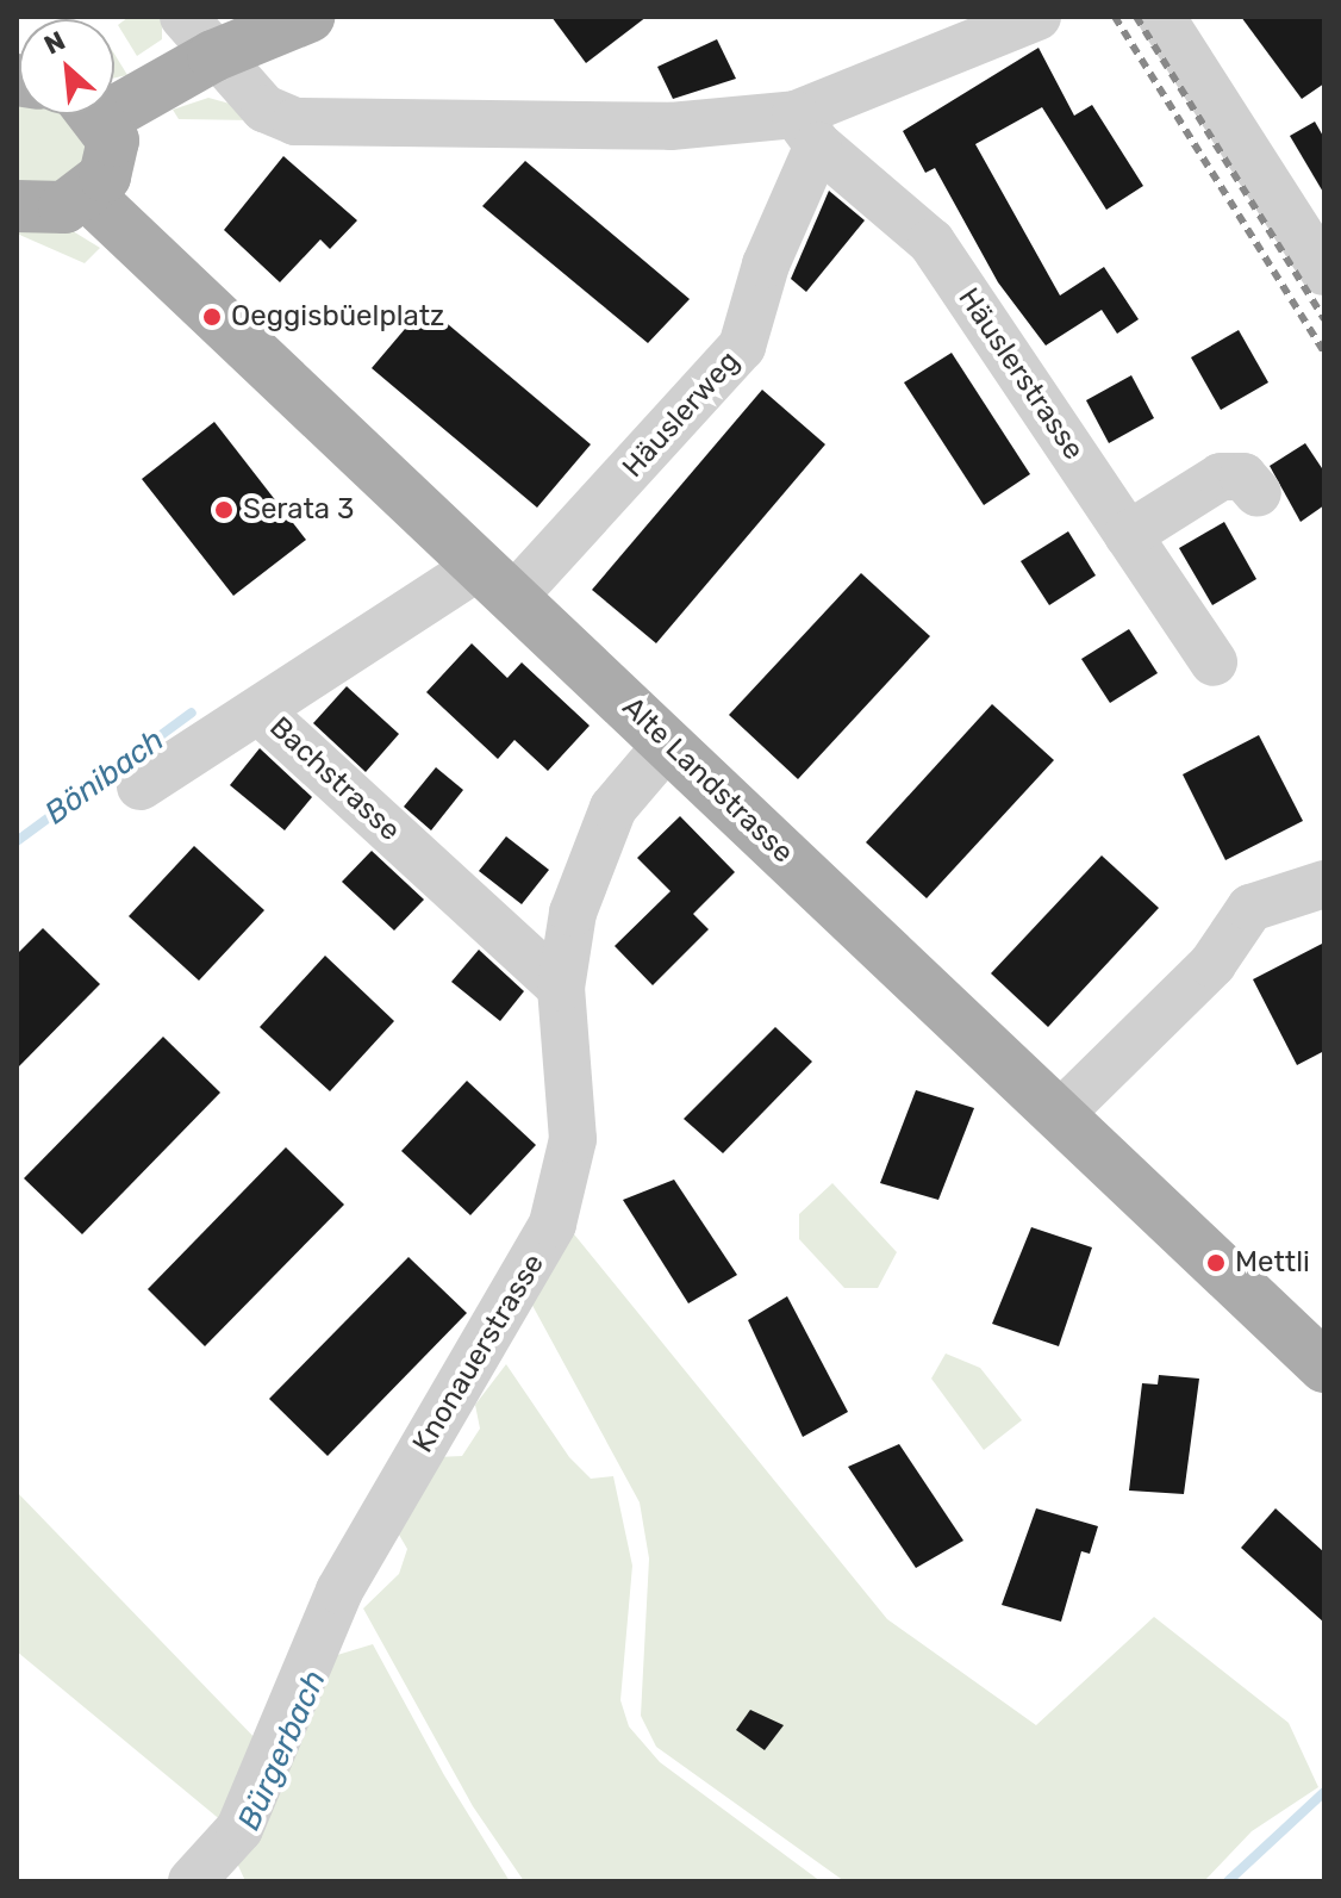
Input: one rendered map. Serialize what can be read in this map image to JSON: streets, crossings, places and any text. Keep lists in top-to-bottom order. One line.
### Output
{"streets":{"main road":["Alte Landstrasse"],"street":["Häuslerstrasse","Häuslerweg","Bachstrasse","Knonauerstrasse"]},"crossings":[["Häuslerstrasse","Häuslerweg"],["Häuslerweg","Bachstrasse"],["Häuslerweg","Alte Landstrasse"],["Bachstrasse","Alte Landstrasse"],["Bachstrasse","Knonauerstrasse"],["Alte Landstrasse","Knonauerstrasse"]],"water":["Bönibach","Bürgerbach"],"places":["Oeggisbüelplatz","Serata 3","Mettli"],"north":"top left"}
